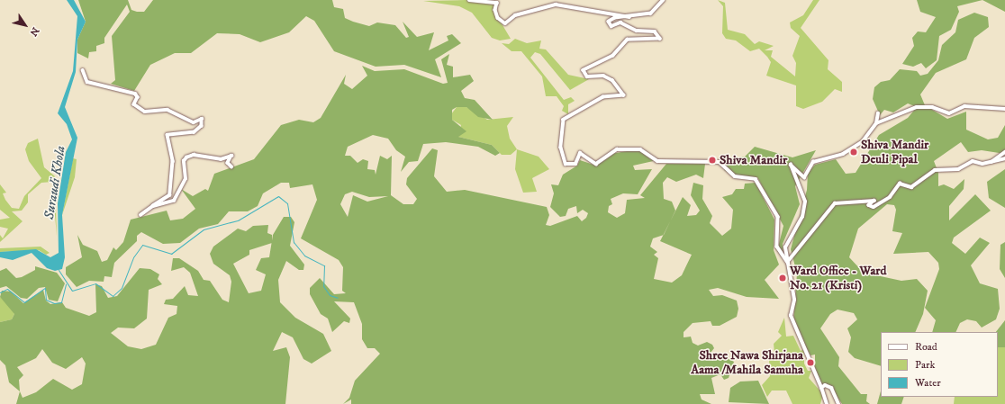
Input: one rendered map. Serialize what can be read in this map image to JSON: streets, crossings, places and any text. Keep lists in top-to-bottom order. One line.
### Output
{"water":["Suraudi Khola"],"places":["Shiva Mandir Deuli Pipal","Shiva Mandir","Ward Office - Ward No. 21 (Kristi)","Shree Nawa Shirjana Aama /Mahila Samuha"],"legend":["Road","Park","Water"],"north":"bottom right"}
